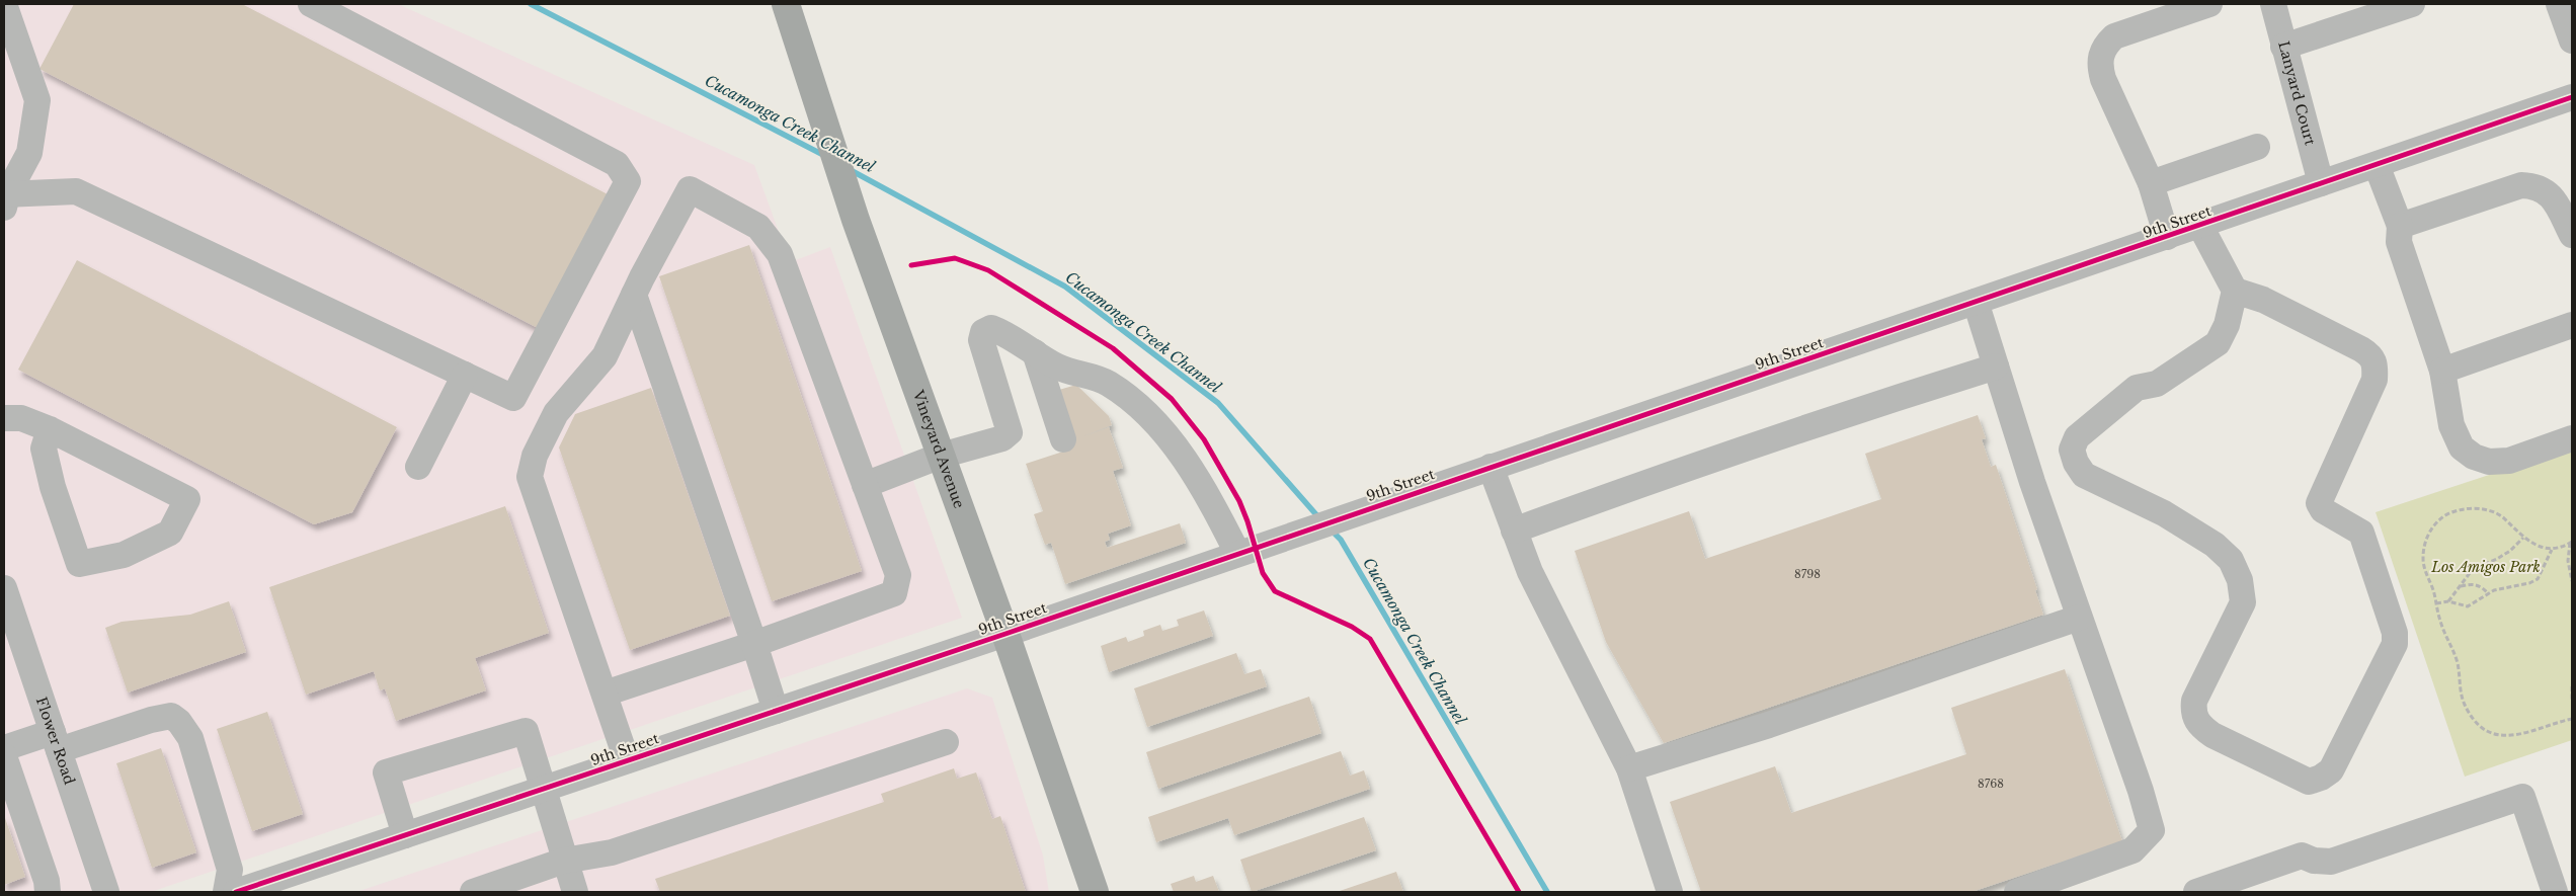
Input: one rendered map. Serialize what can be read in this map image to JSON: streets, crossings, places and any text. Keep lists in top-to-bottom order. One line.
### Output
{"streets":{"main road":["Vineyard Avenue"],"street":["Lanyard Court","9th Street","Flower Road"]},"crossings":[["Lanyard Court","9th Street"],["9th Street","Vineyard Avenue"]],"water":["Cucamonga Creek Channel"],"parks":["Los Amigos Park"],"house_numbers":["8798","8768"]}
